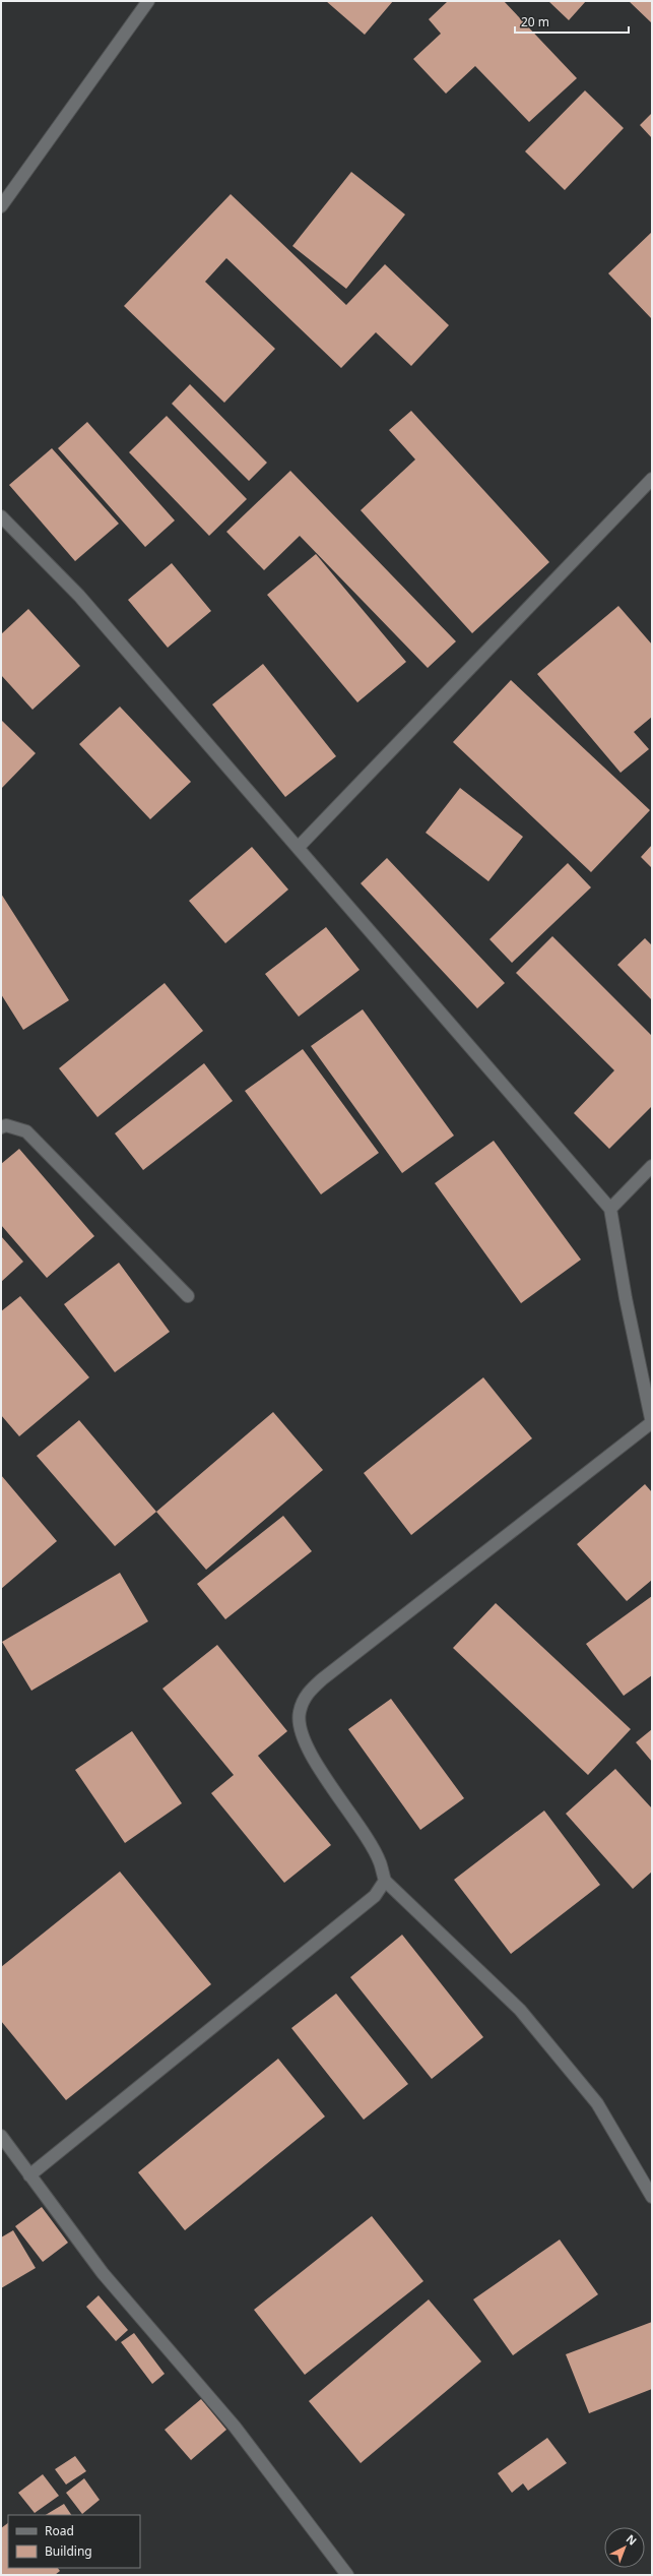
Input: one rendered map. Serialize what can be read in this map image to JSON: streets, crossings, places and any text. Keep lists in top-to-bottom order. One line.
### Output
{"legend":["Road","Building"],"scale_bar":"20 m","north":"top right"}
